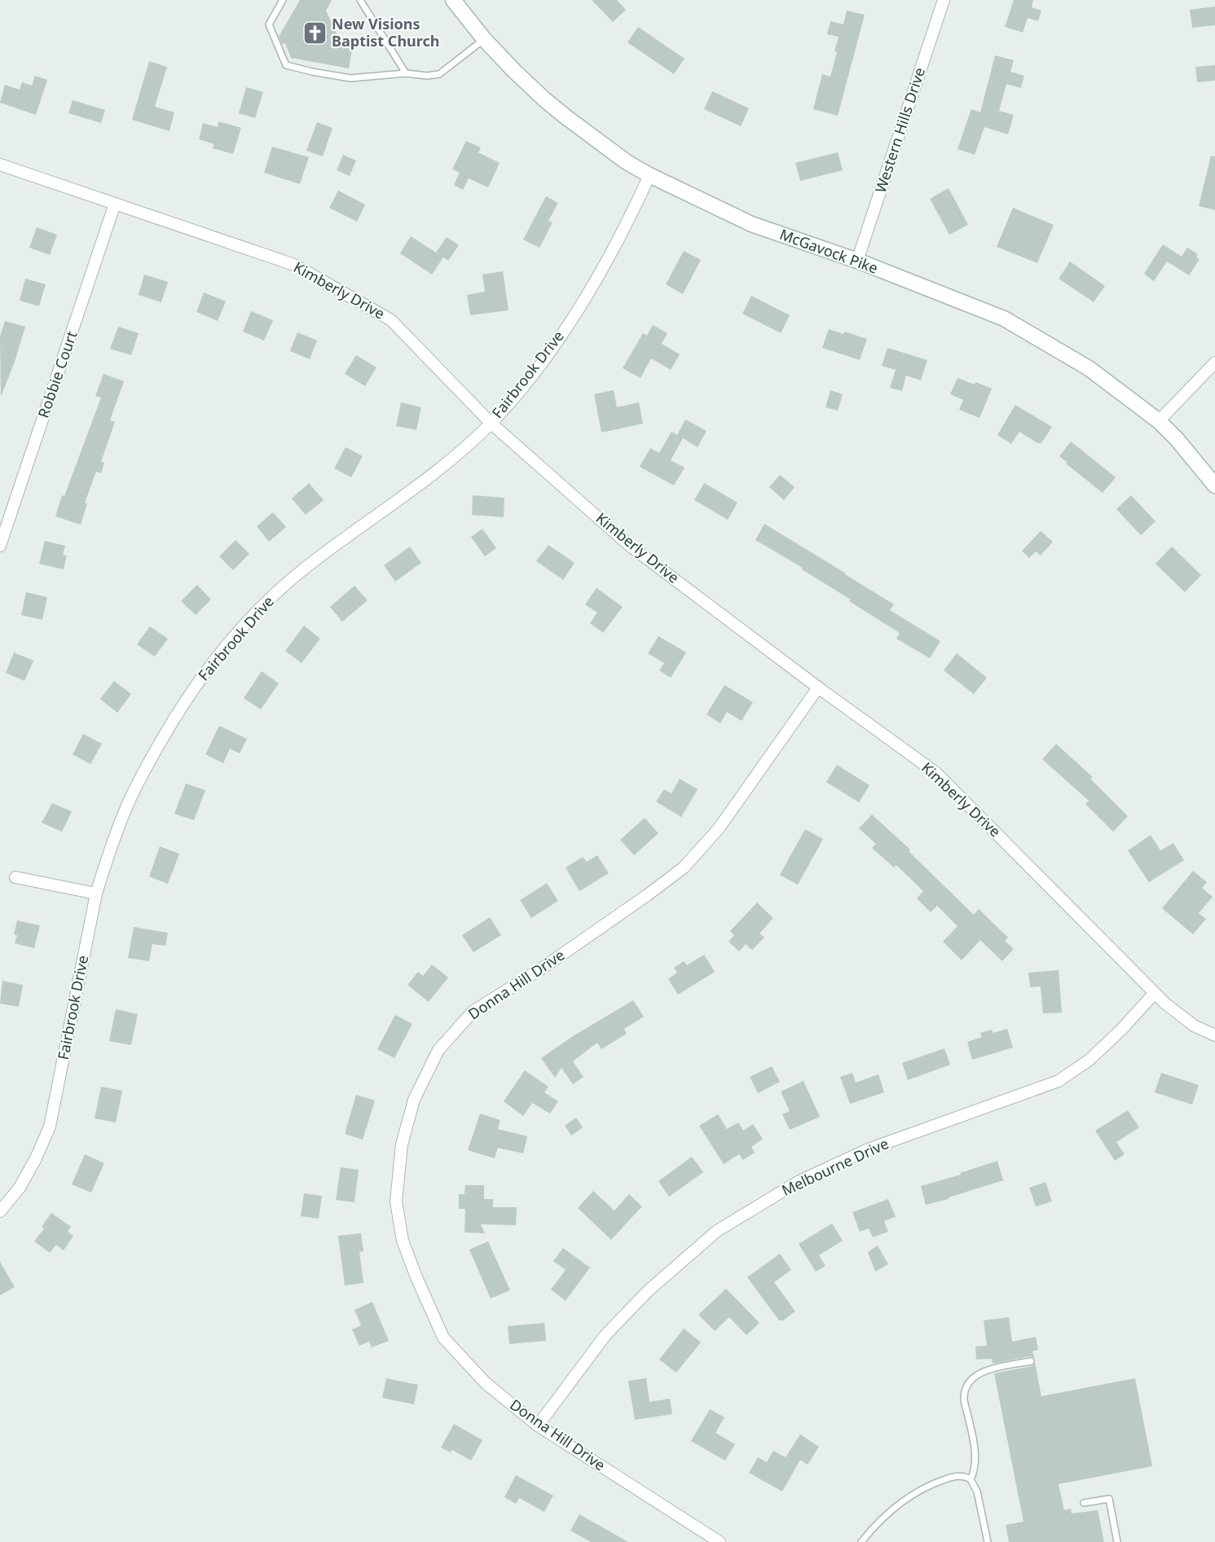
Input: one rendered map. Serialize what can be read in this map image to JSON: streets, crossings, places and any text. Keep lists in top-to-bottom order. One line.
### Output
{"streets":{"main road":["McGavock Pike"],"street":["Western Hills Drive","Kimberly Drive","Robbie Court","Fairbrook Drive","Donna Hill Drive","Melbourne Drive"]},"crossings":[["Western Hills Drive","McGavock Pike"],["McGavock Pike","Fairbrook Drive"],["Kimberly Drive","Robbie Court"],["Kimberly Drive","Fairbrook Drive"],["Kimberly Drive","Donna Hill Drive"],["Kimberly Drive","Melbourne Drive"],["Donna Hill Drive","Melbourne Drive"]],"places":{"church":["New Visions Baptist Church"]}}
